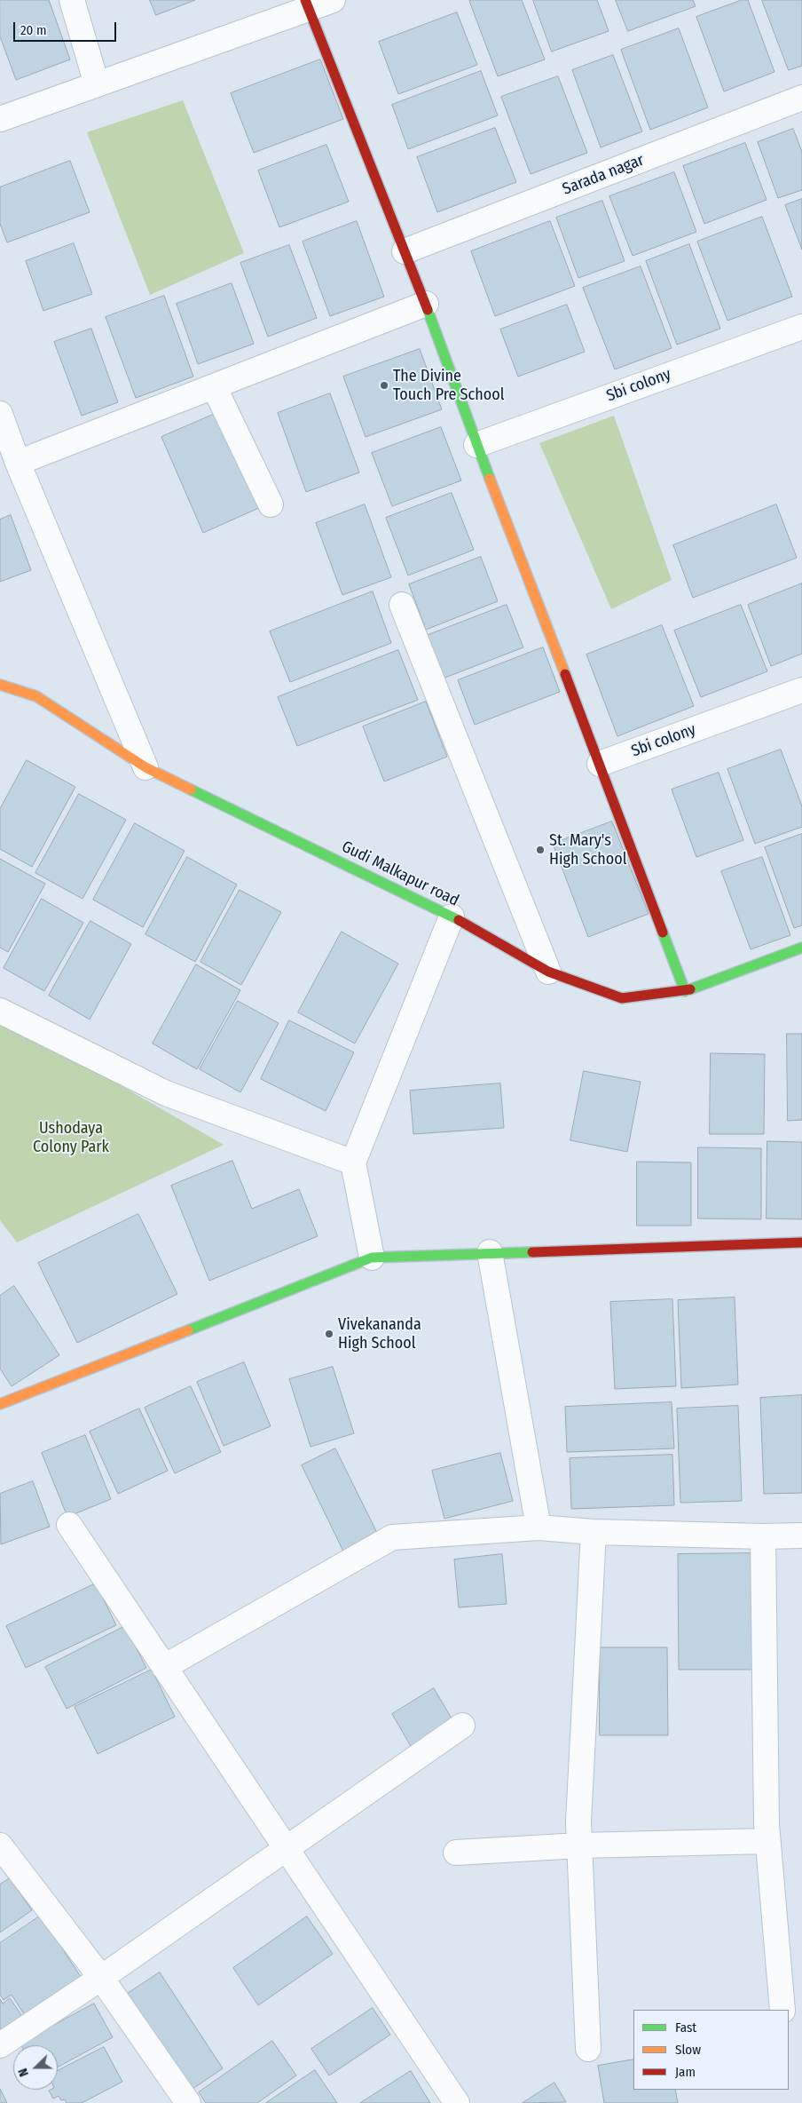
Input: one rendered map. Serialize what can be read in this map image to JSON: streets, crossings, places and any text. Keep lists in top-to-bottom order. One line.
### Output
{"streets":{"street":["Sarada nagar","Sbi colony","Gudi Malkapur road"]},"parks":["Ushodaya Colony Park"],"places":["The Divine Touch Pre School","St. Mary's High School","Vivekananda High School"],"legend":["Fast","Slow","Jam"],"scale_bar":"20 m","north":"left"}
